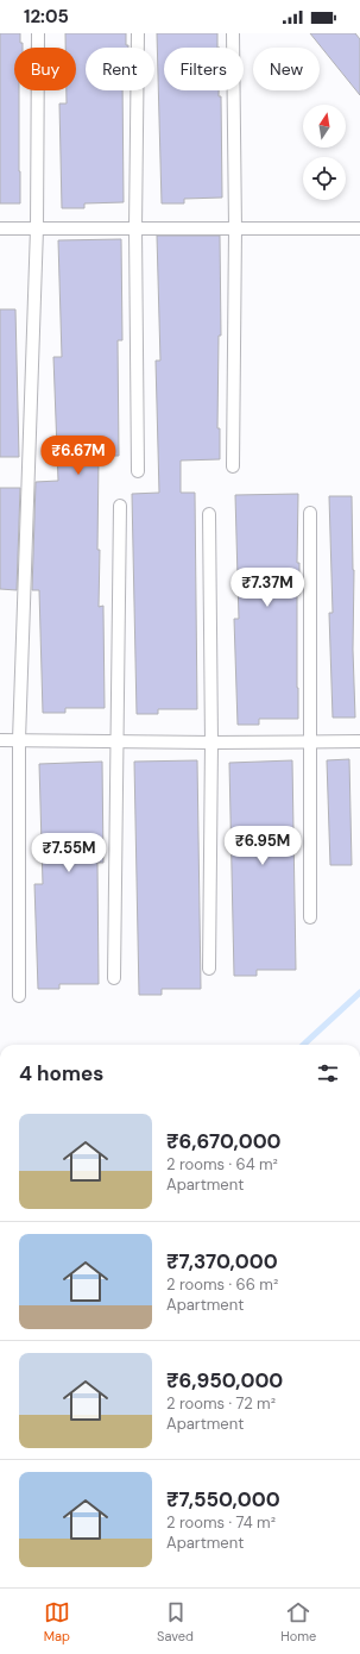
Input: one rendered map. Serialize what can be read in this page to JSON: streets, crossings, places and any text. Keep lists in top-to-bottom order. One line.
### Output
{"north":"top","page":{"status":"12:05","chip":["Buy","Rent","Filters","New"],"price":["₹6.67M","₹7.37M","₹6.95M","₹7.55M"],"heading":"4 homes","list":[{"name":"₹6,670,000","note":"2 rooms · 64 m² · Apartment"},{"name":"₹7,370,000","note":"2 rooms · 66 m² · Apartment"},{"name":"₹6,950,000","note":"2 rooms · 72 m² · Apartment"},{"name":"₹7,550,000","note":"2 rooms · 74 m² · Apartment"}],"tabs":["Map","Saved","Home"]}}
